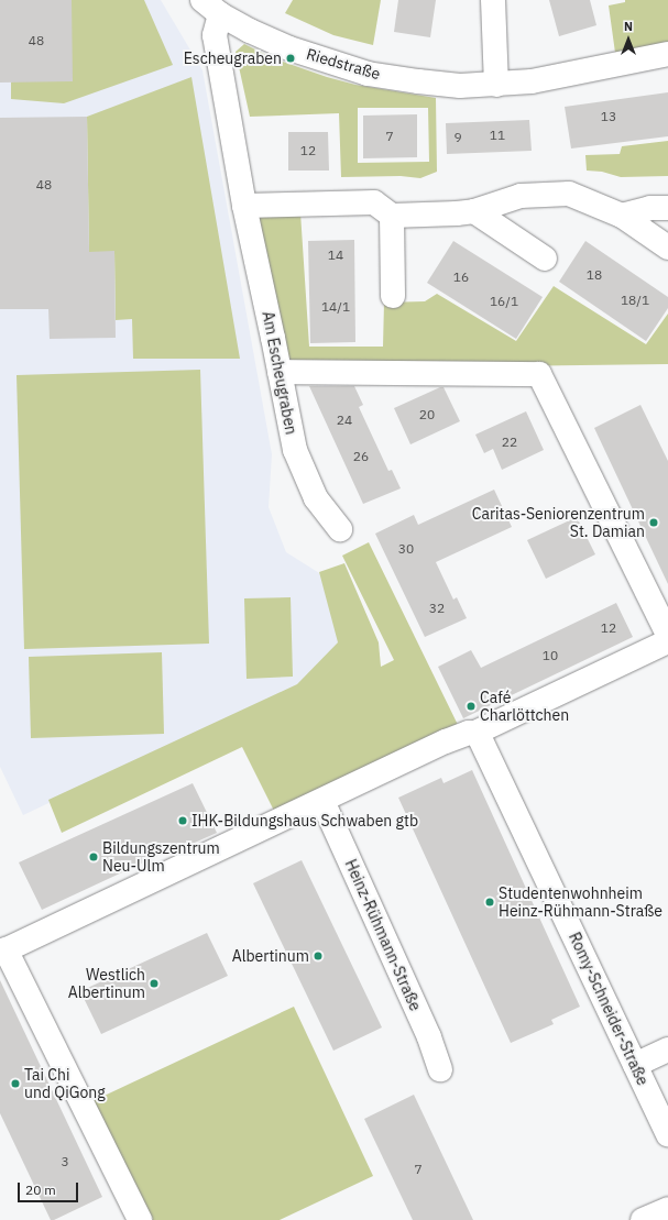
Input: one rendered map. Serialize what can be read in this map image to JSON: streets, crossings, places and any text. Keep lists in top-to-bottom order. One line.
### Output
{"streets":{"street":["Riedstraße","Am Escheugraben","Heinz-Rühmann-Straße","Romy-Schneider-Straße"]},"crossings":[["Riedstraße","Am Escheugraben"]],"places":["Escheugraben","Caritas-Seniorenzentrum St. Damian","Café Charlöttchen","IHK-Bildungshaus Schwaben gtb","Bildungszentrum Neu-Ulm","Studentenwohnheim Heinz-Rühmann-Straße","Albertinum","Westlich Albertinum","Tai Chi und QiGong"],"house_numbers":["48","13","11","7","9","12","48","14","18","16","18/1","16/1","14/1","20","24","22","26","30","32","12","10","3","7"],"scale_bar":"20 m","north":"top"}
